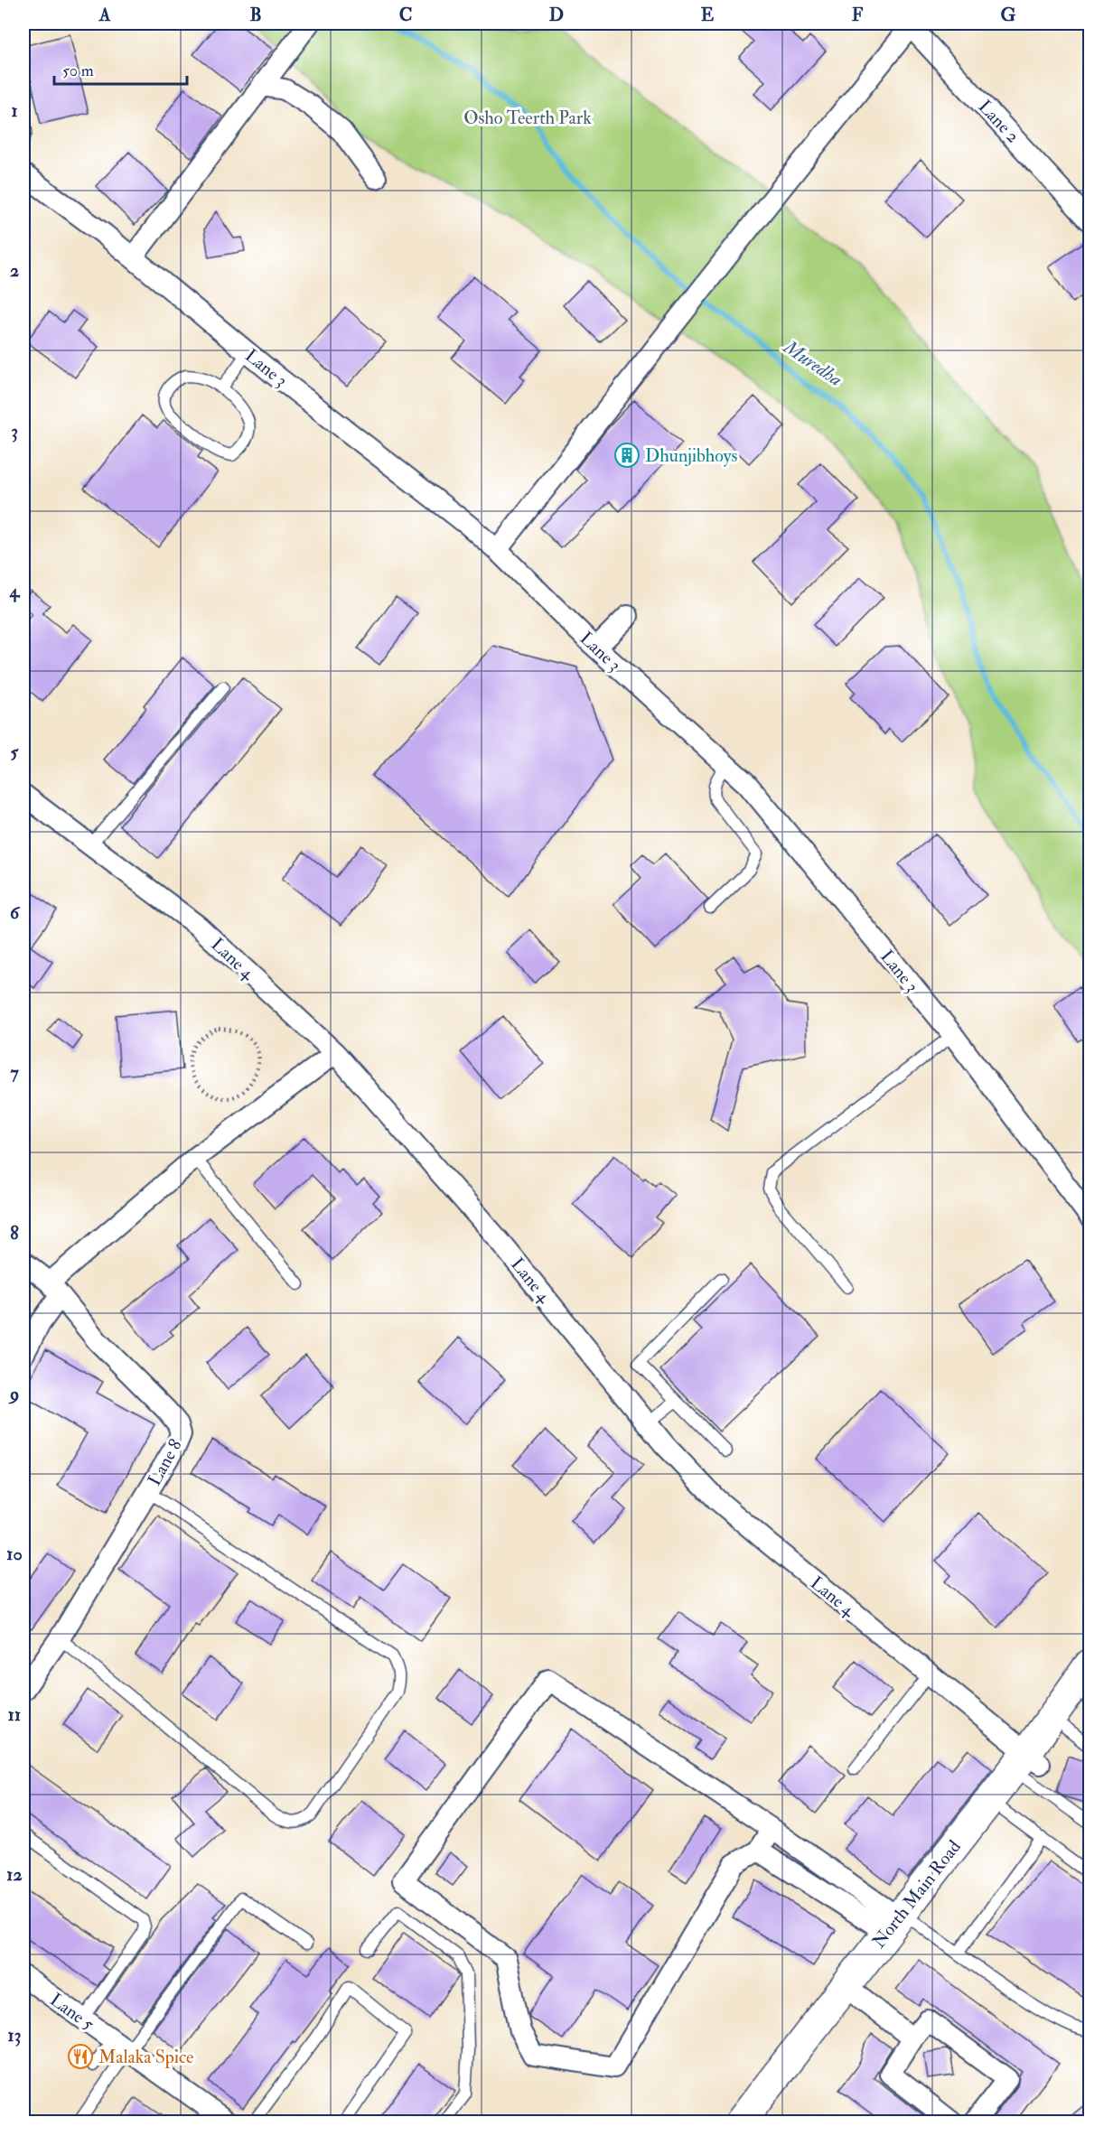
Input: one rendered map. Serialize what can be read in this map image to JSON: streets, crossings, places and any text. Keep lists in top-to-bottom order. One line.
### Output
{"streets":{"main road":["North Main Road"],"street":["Lane 2","Lane 3","Lane 4","Lane 8","Lane 5"]},"crossings":[["Lane 4","North Main Road"]],"water":["Muredha"],"parks":["Osho Teerth Park"],"places":{"building":["Dhunjibhoys"],"restaurant":["Malaka Spice"]},"scale_bar":"50 m","grid":{"columns":["A","B","C","D","E","F","G"],"rows":["1","2","3","4","5","6","7","8","9","10","11","12","13"]}}
